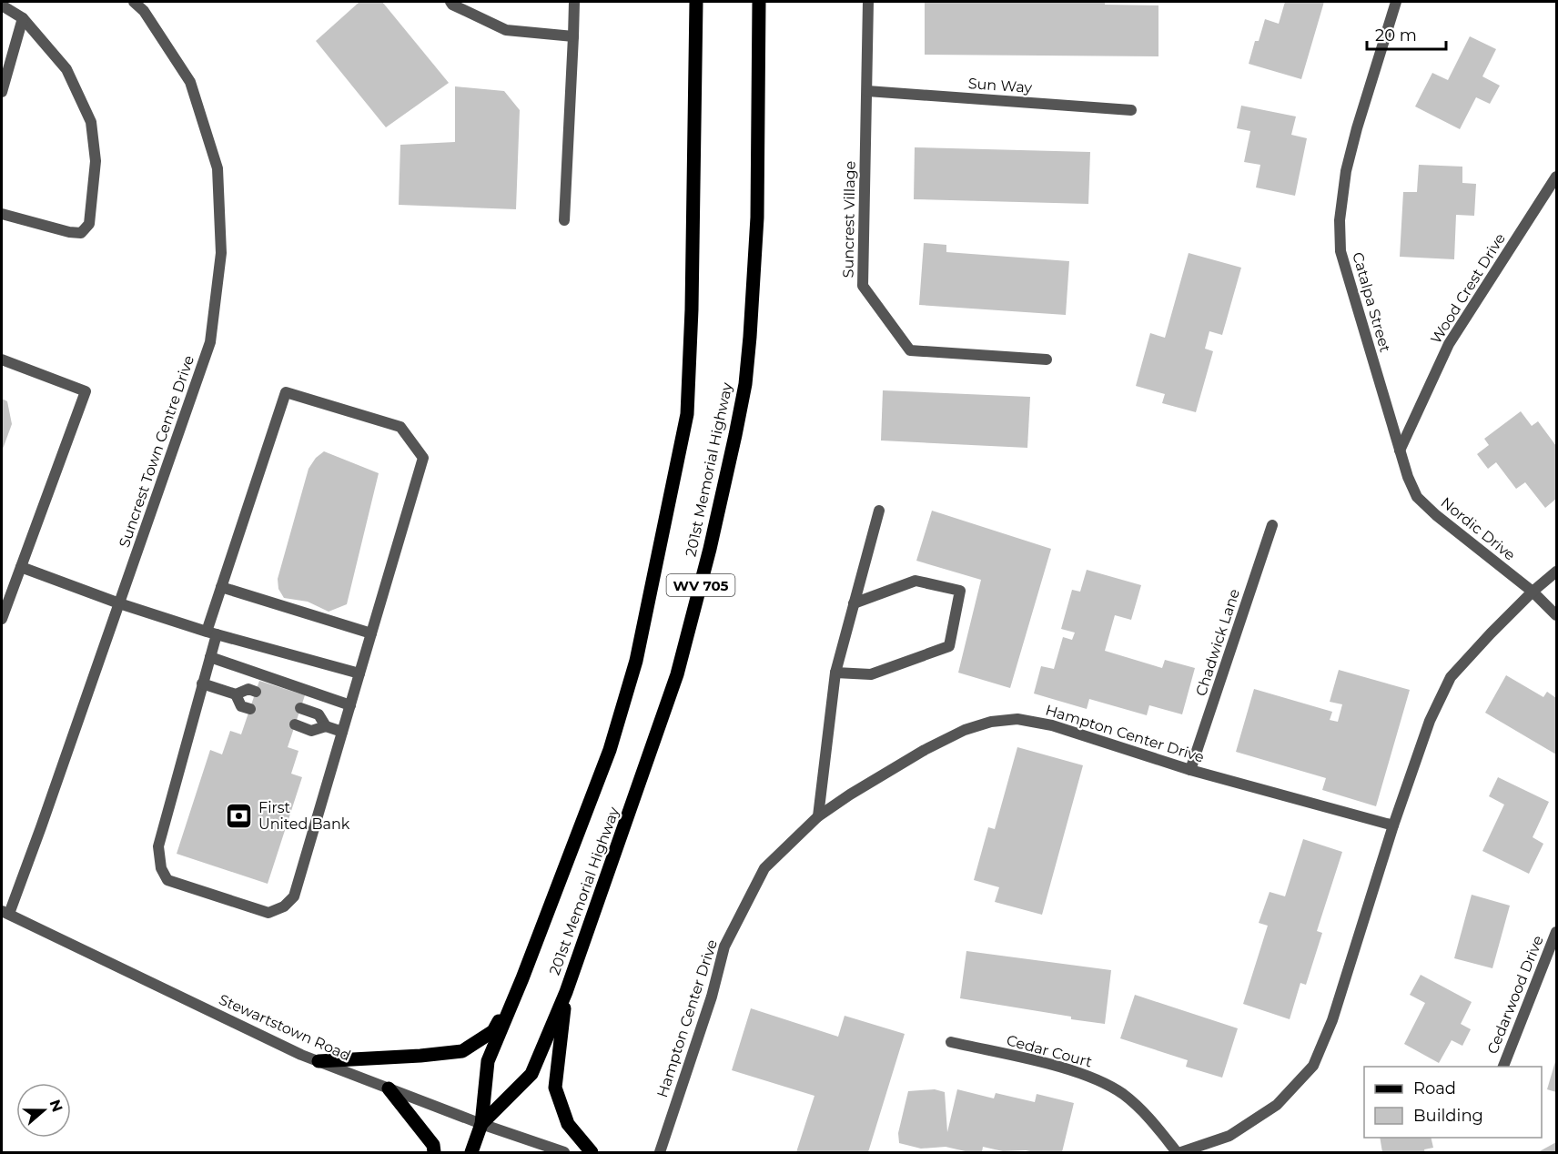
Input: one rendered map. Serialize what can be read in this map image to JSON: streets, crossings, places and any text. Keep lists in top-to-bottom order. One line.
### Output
{"streets":{"main road":["201st Memorial Highway","WV 705"],"street":["Sun Way","Suncrest Village","Wood Crest Drive","Catalpa Street","Suncrest Town Centre Drive","Nordic Drive","Chadwick Lane","Hampton Center Drive","Cedarwood Drive","Stewartstown Road","Cedar Court"]},"crossings":[["Sun Way","Suncrest Village"],["Wood Crest Drive","Catalpa Street"],["Wood Crest Drive","Nordic Drive"],["Catalpa Street","Nordic Drive"],["Suncrest Town Centre Drive","Stewartstown Road"],["201st Memorial Highway","Stewartstown Road"],["Chadwick Lane","Hampton Center Drive"]],"places":{"bank":["First United Bank"]},"legend":["Road","Building"],"scale_bar":"20 m","north":"right"}
